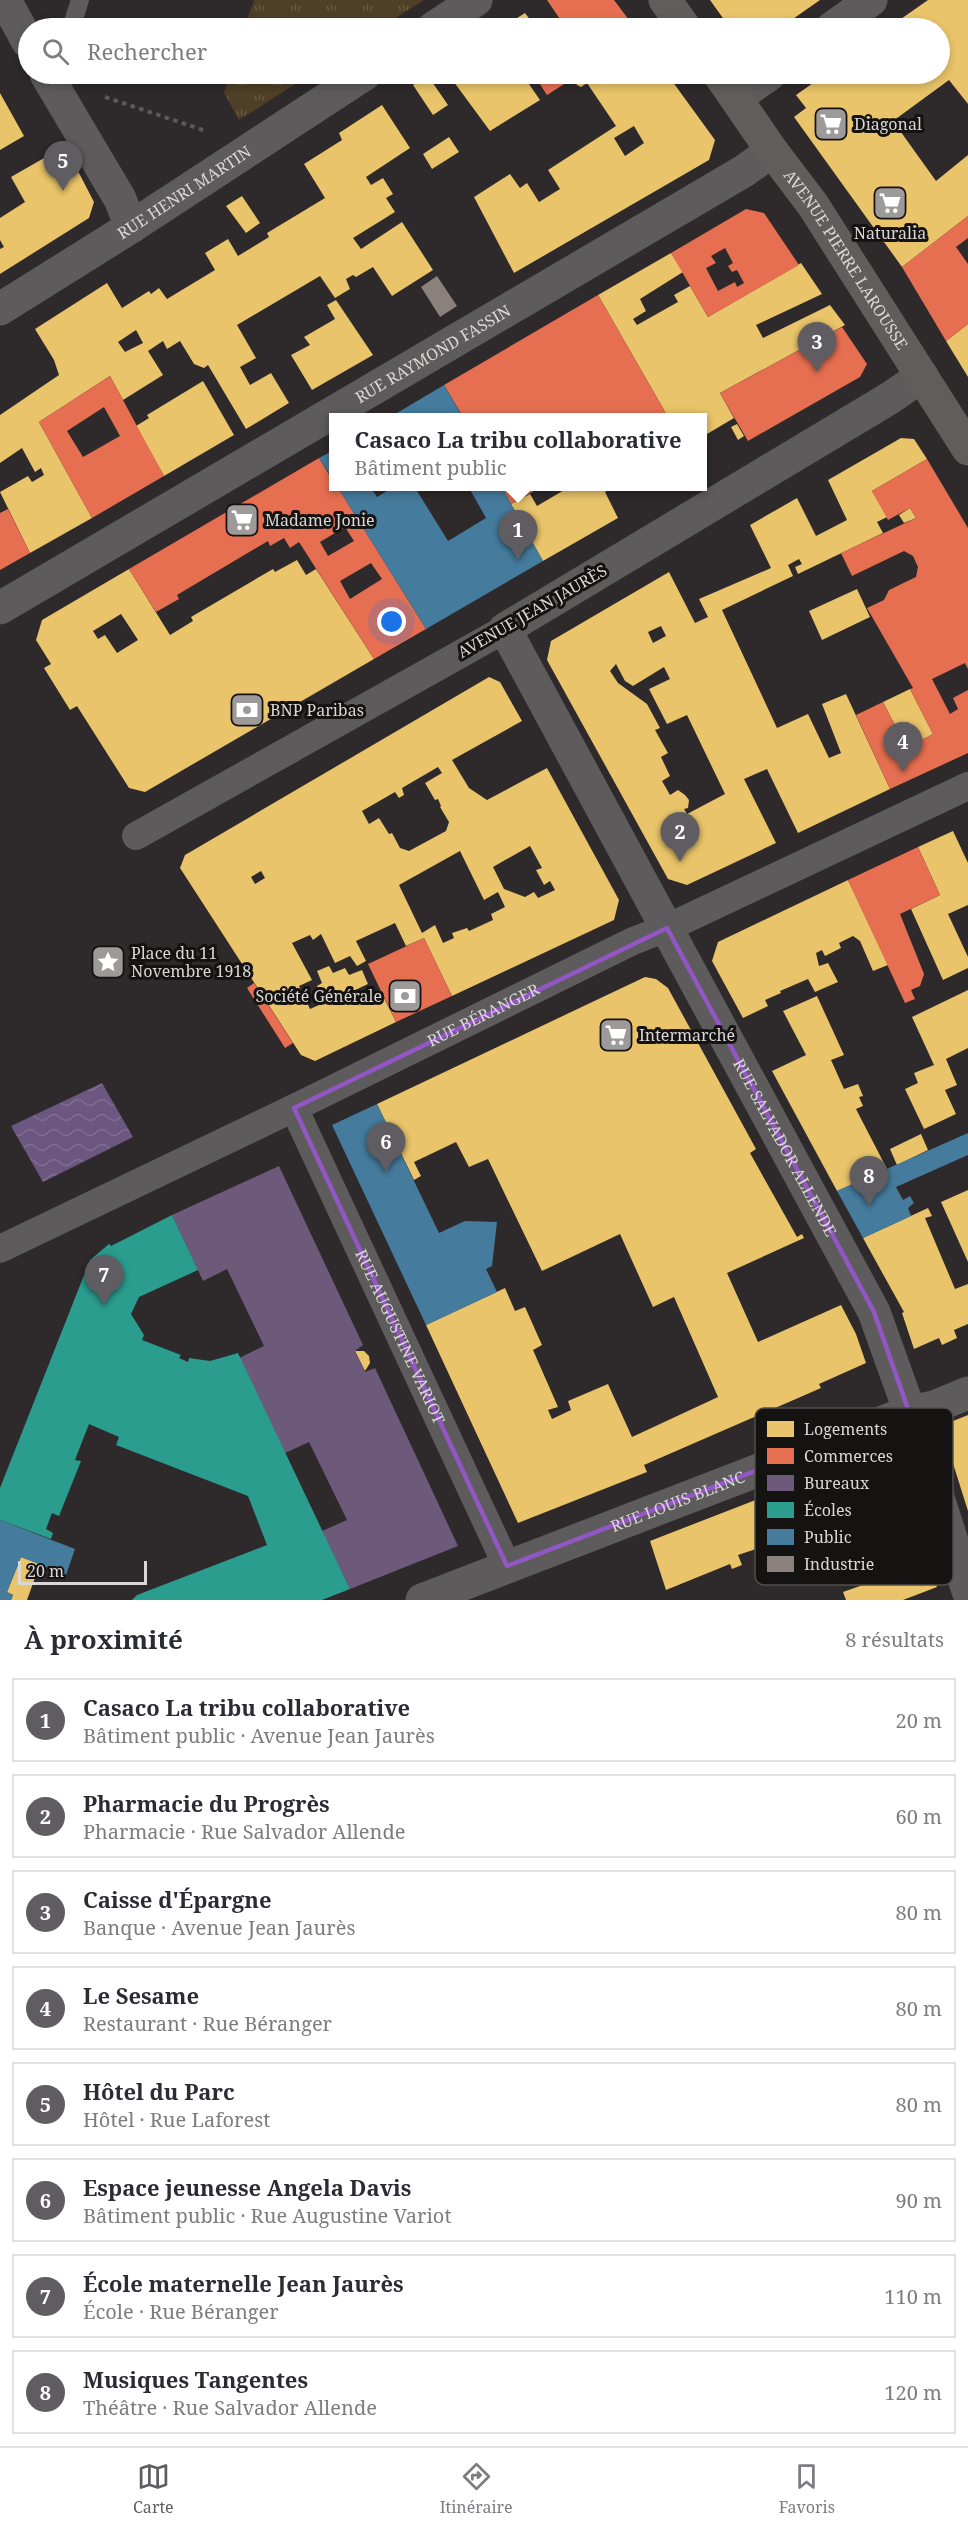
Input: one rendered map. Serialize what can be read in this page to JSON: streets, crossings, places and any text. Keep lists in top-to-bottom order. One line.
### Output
{"streets":{"main road":["AVENUE PIERRE LAROUSSE"],"street":["RUE HENRI MARTIN","RUE RAYMOND FASSIN","AVENUE JEAN JAURÈS","RUE BÉRANGER","RUE SALVADOR ALLENDE","RUE AUGUSTINE VARIOT","RUE LOUIS BLANC"]},"crossings":[["AVENUE PIERRE LAROUSSE","RUE RAYMOND FASSIN"],["AVENUE PIERRE LAROUSSE","AVENUE JEAN JAURÈS"],["AVENUE JEAN JAURÈS","RUE SALVADOR ALLENDE"],["RUE BÉRANGER","RUE SALVADOR ALLENDE"],["RUE BÉRANGER","RUE AUGUSTINE VARIOT"],["RUE AUGUSTINE VARIOT","RUE LOUIS BLANC"]],"places":{"supermarket":["Diagonal","Naturalia","Madame Jonie","Intermarché"],"bank":["BNP Paribas","Société Générale"],"place":["Place du 11 Novembre 1918"]},"legend":["Logements","Commerces","Bureaux","Écoles","Public","Industrie"],"scale_bar":"20 m","page":{"search":"Rechercher","pins":["5","3","1","4","2","6","8","7"],"popup":["Casaco La tribu collaborative","Bâtiment public"],"scale":"20 m","heading":["À proximité","8 résultats"],"list":[{"mark":"1","name":"Casaco La tribu collaborative","note":"Bâtiment public · Avenue Jean Jaurès","value":"20 m"},{"mark":"2","name":"Pharmacie du Progrès","note":"Pharmacie · Rue Salvador Allende","value":"60 m"},{"mark":"3","name":"Caisse d'Épargne","note":"Banque · Avenue Jean Jaurès","value":"80 m"},{"mark":"4","name":"Le Sesame","note":"Restaurant · Rue Béranger","value":"80 m"},{"mark":"5","name":"Hôtel du Parc","note":"Hôtel · Rue Laforest","value":"80 m"},{"mark":"6","name":"Espace jeunesse Angela Davis","note":"Bâtiment public · Rue Augustine Variot","value":"90 m"},{"mark":"7","name":"École maternelle Jean Jaurès","note":"École · Rue Béranger","value":"110 m"},{"mark":"8","name":"Musiques Tangentes","note":"Théâtre · Rue Salvador Allende","value":"120 m"}],"nav":["Carte","Itinéraire","Favoris"]}}
